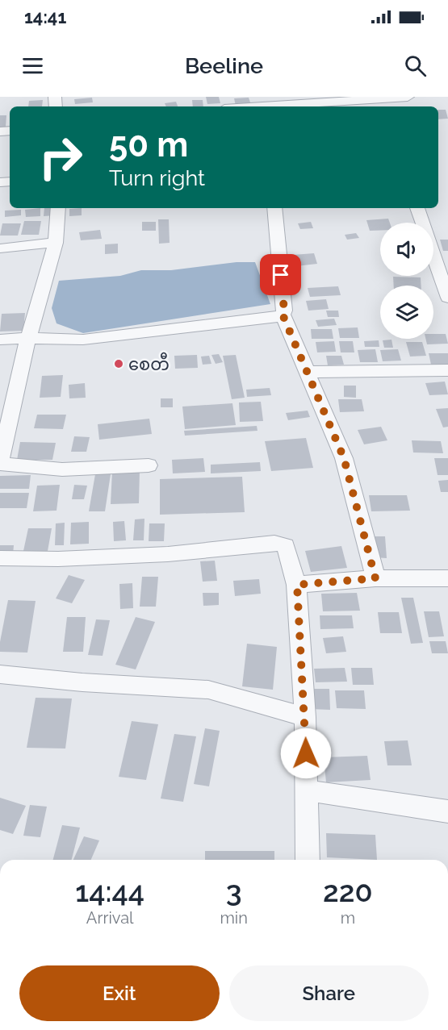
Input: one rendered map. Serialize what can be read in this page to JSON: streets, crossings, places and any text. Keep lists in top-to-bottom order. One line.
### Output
{"places":["စေတီ"],"page":{"status":"14:41","header":"Beeline","turn":["50 m","Turn right"],"eta":["14:44","Arrival","3","min","220","m"],"buttons":["Exit","Share"]}}
